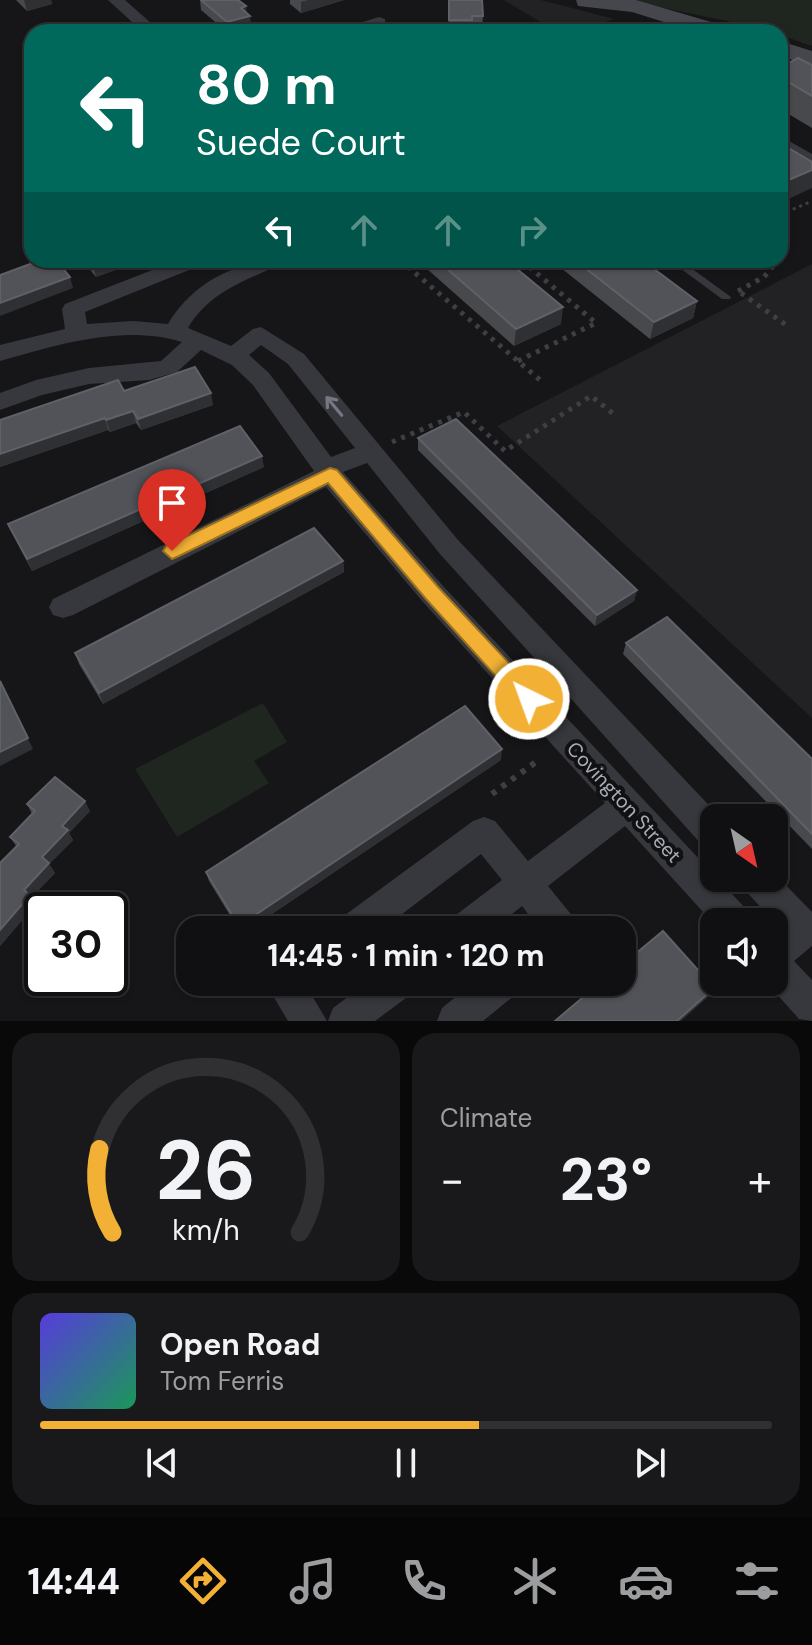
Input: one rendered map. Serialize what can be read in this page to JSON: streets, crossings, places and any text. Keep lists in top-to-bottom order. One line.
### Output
{"streets":{"street":["Covington Street"]},"north":"bottom right","page":{"turn":["80 m","Suede Court"],"limit":"30","trip":"14:45 · 1 min · 120 m","tile":"Climate","heat":["−","23°","+"],"song":["Open Road","Tom Ferris"],"tabs":"14:44","gauge":["26","km/h"]}}
